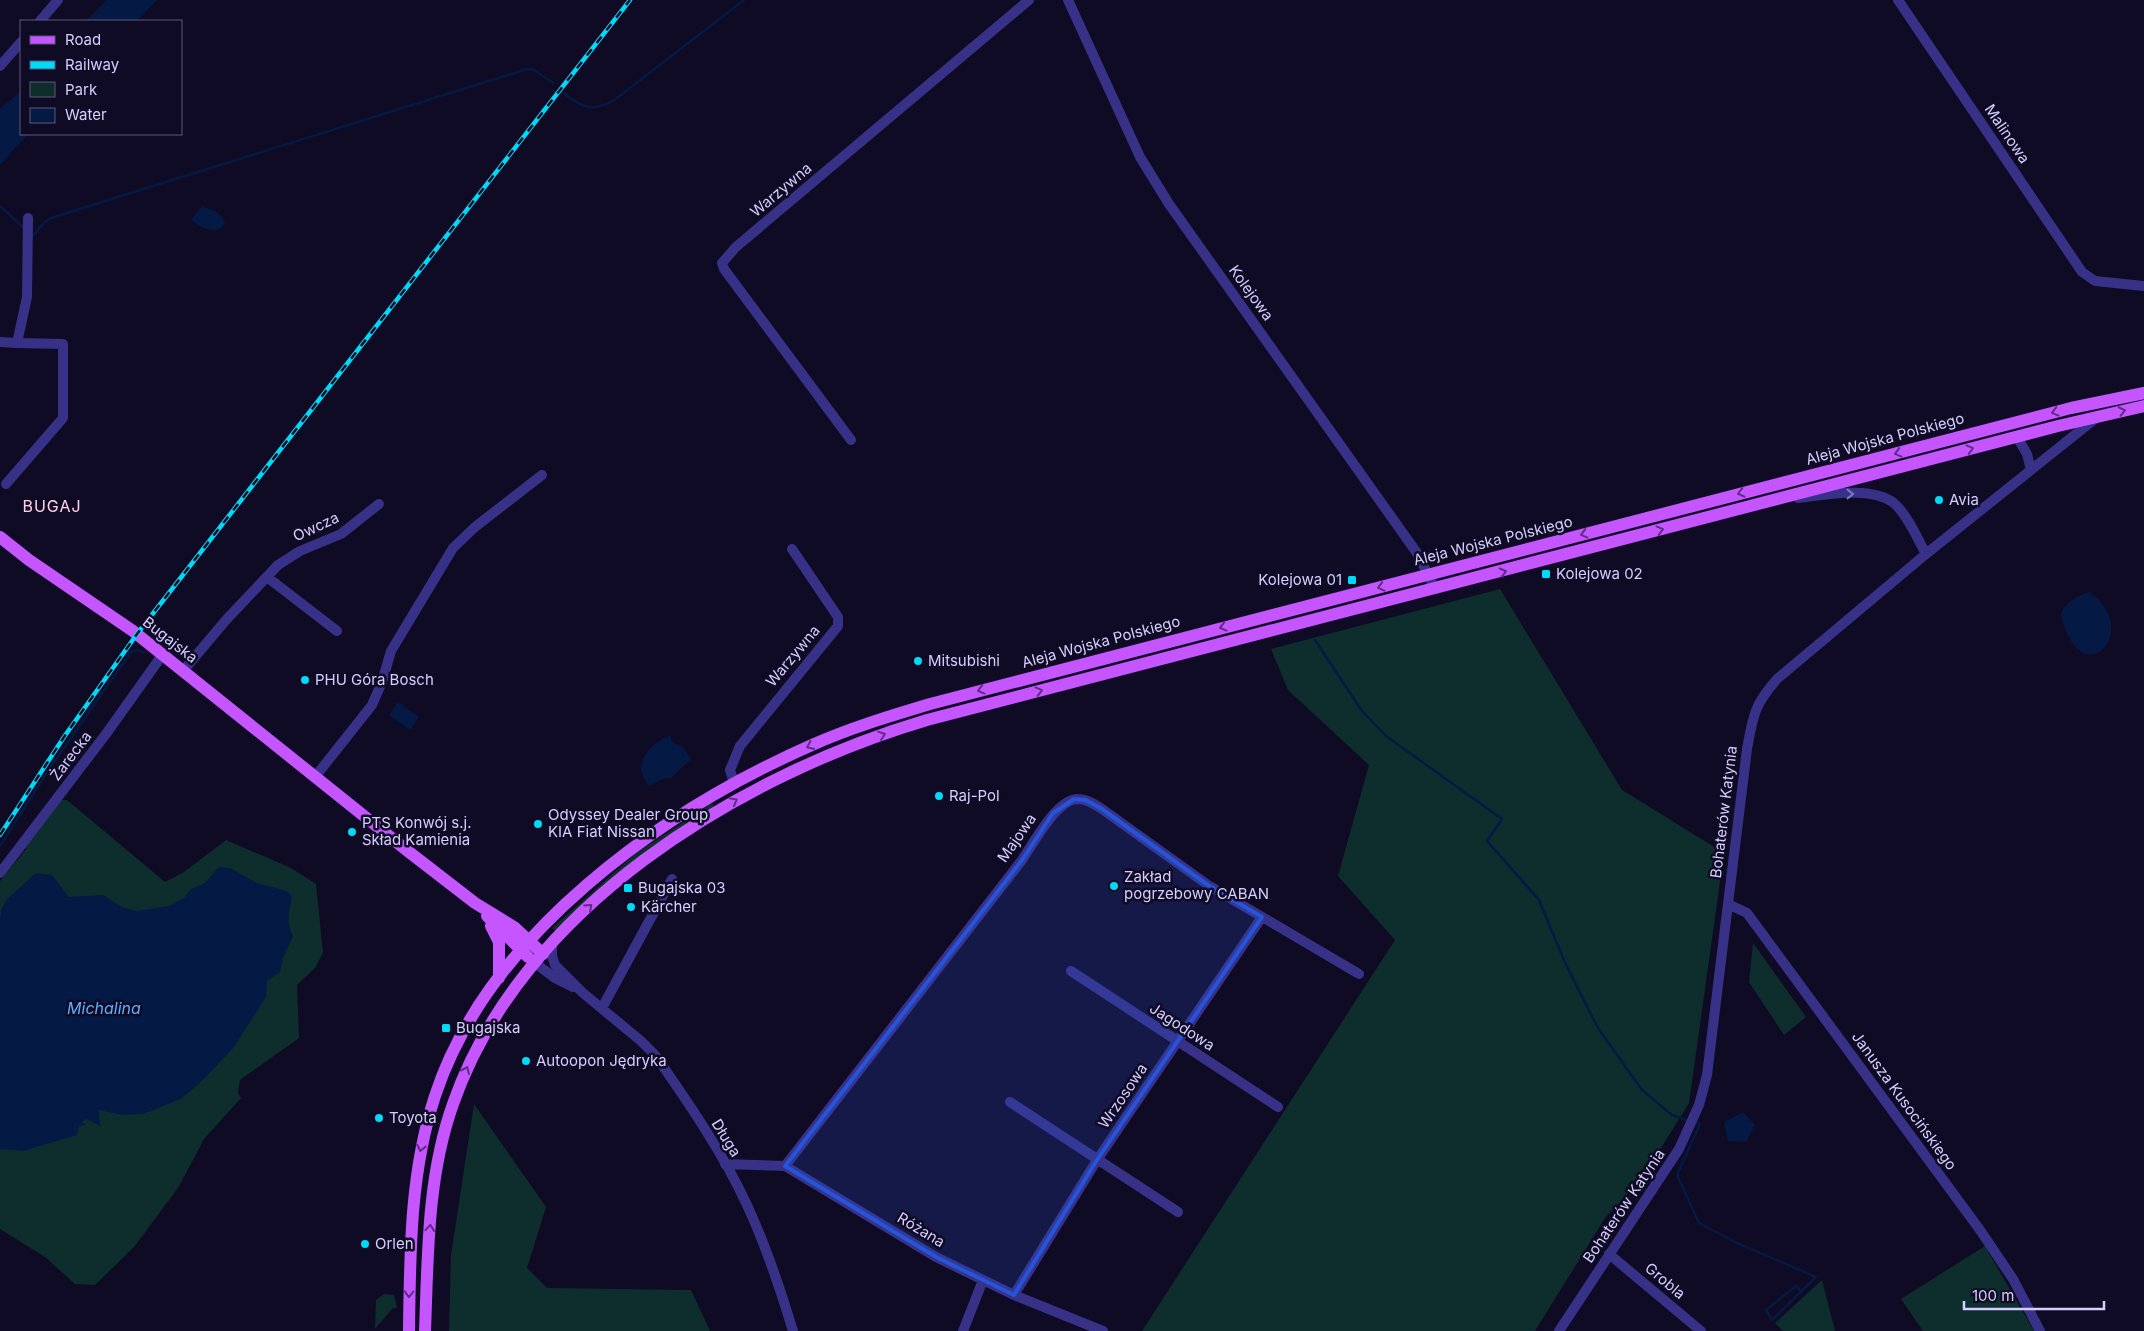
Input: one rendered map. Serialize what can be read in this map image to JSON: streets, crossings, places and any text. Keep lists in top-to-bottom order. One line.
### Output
{"streets":{"main road":["Aleja Wojska Polskiego","Bugajska"],"street":["Malinowa","Warzywna","Kolejowa","Owcza","Żarecka","Bohaterów Katynia","Majowa","Jagodowa","Wrzosowa","Janusza Kusocińskiego","Długa","Różana","Grobla"]},"crossings":[["Warzywna","Aleja Wojska Polskiego"],["Kolejowa","Aleja Wojska Polskiego"],["Aleja Wojska Polskiego","Bugajska"],["Aleja Wojska Polskiego","Bohaterów Katynia"],["Aleja Wojska Polskiego","Długa"],["Owcza","Bugajska"],["Bugajska","Żarecka"],["Bugajska","Długa"],["Bohaterów Katynia","Janusza Kusocińskiego"],["Bohaterów Katynia","Grobla"],["Majowa","Wrzosowa"],["Majowa","Różana"],["Jagodowa","Wrzosowa"],["Wrzosowa","Różana"],["Długa","Różana"]],"districts":["BUGAJ"],"water":["Michalina"],"places":{"other":["Avia","Mitsubishi","PHU Góra Bosch","Raj-Pol","Odyssey Dealer Group KIA Fiat Nissan","PTS Konwój s.j. Skład Kamienia","Zakład pogrzebowy CABAN","Kärcher","Autoopon Jędryka","Toyota","Orlen"],"transit":["Kolejowa 02","Kolejowa 01","Bugajska 03","Bugajska"]},"legend":["Road","Railway","Park","Water"],"scale_bar":"100 m"}
